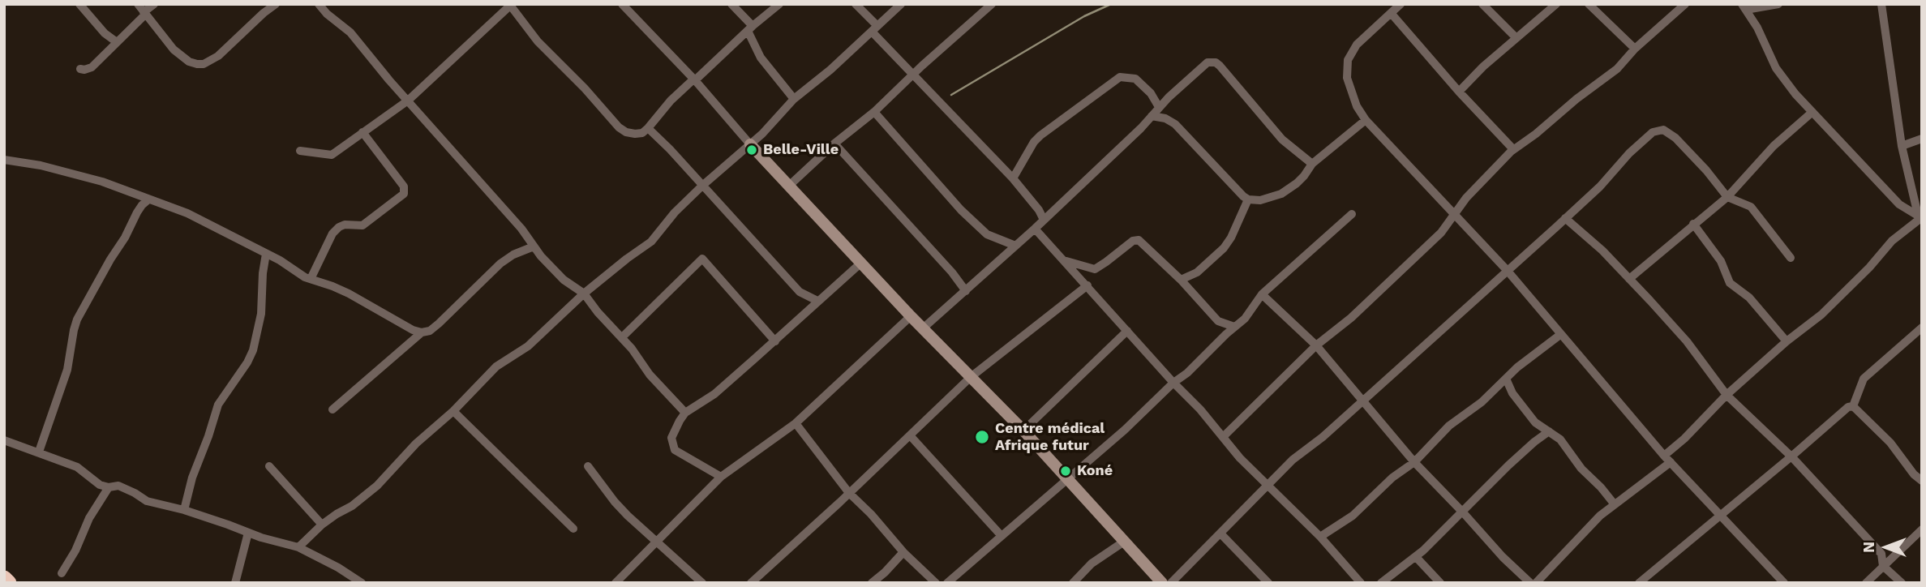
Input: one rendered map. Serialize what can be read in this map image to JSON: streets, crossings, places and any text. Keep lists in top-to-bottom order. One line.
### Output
{"places":["Belle-Ville","Centre médical Afrique futur","Koné"],"north":"left"}
